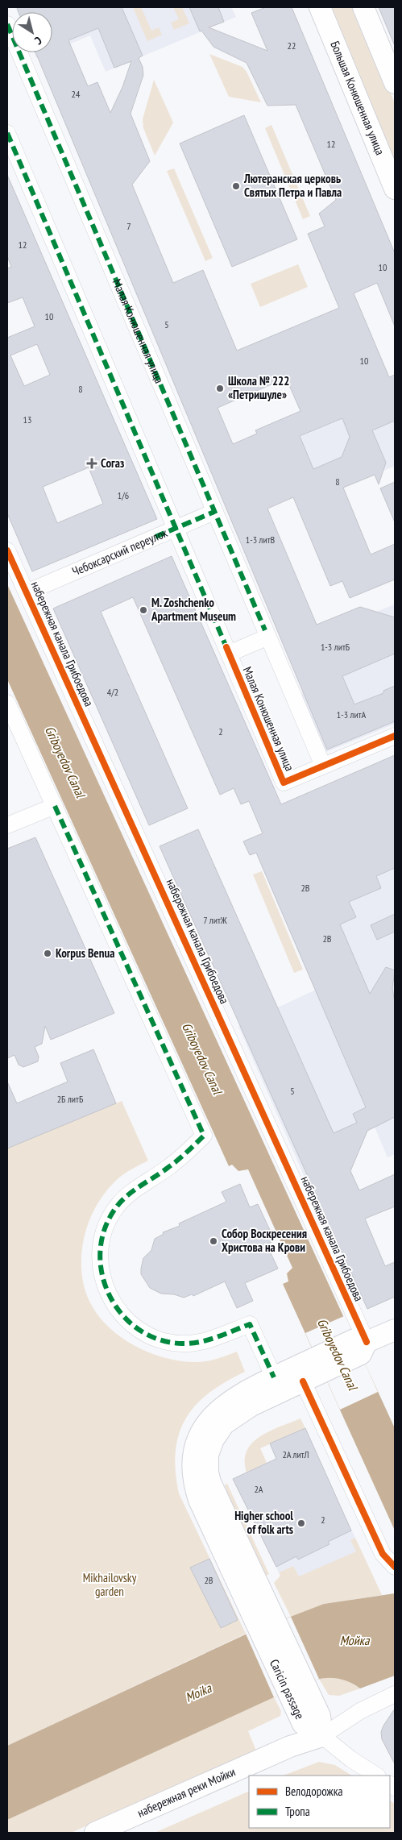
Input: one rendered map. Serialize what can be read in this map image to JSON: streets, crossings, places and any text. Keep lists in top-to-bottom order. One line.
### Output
{"streets":{"main road":["Большая Конюшенная улица","Caricin passage","набережная реки Мойки"],"street":["Малая Конюшенная улица","Чебоксарский переулок","набережная канала Грибоедова"]},"crossings":[["Малая Конюшенная улица","Чебоксарский переулок"],["Чебоксарский переулок","набережная канала Грибоедова"],["Caricin passage","набережная реки Мойки"]],"water":["Griboyedov Canal","Мойка","Moika"],"parks":["Mikhailovsky garden"],"places":{"other":["Лютеранская церковь Святых Петра и Павла","Школа № 222 «Петришуле»","M. Zoshchenko Apartment Museum","Korpus Benua","Собор Воскресения Христова на Крови","Higher school of folk arts"],"health":["Согаз"]},"house_numbers":["22","24","12","7","12","10","10","5","10","8","13","8","1/6","1-3 литВ","1-3 литБ","4/2","1-3 литА","2","2В","7 литЖ","2В","5","2Б литБ","2А литЛ","2А","2","2В"],"legend":["Велодорожка","Тропа"],"north":"bottom right"}
